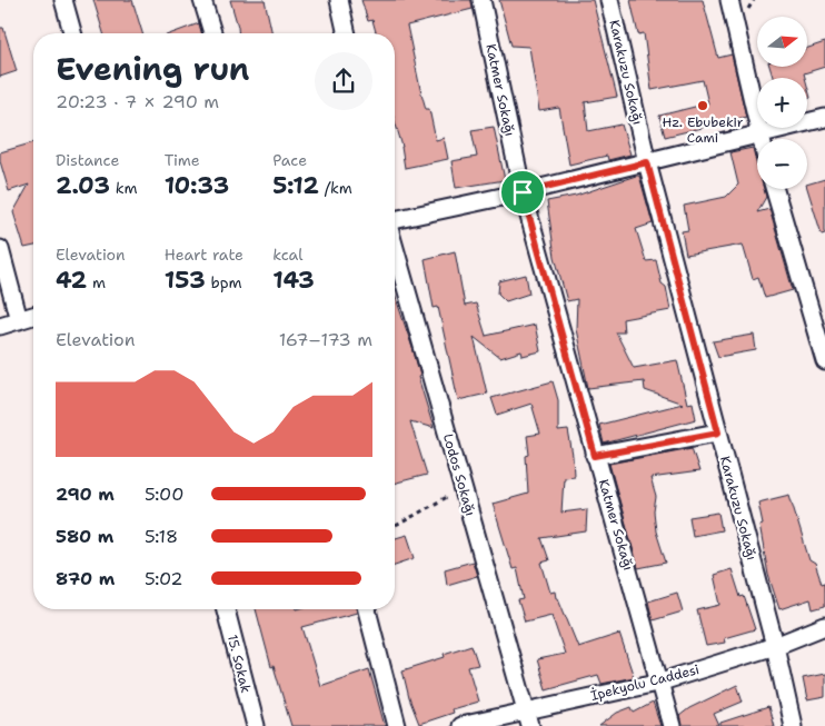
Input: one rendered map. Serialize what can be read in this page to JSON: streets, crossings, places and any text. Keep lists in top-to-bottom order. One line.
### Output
{"streets":{"street":["Karakuzu Sokağı","Katmer Sokağı","Lodos Sokağı","15. Sokak","İpekyolu Caddesi"]},"crossings":[["Karakuzu Sokağı","İpekyolu Caddesi"],["Katmer Sokağı","İpekyolu Caddesi"],["Lodos Sokağı","İpekyolu Caddesi"]],"places":["Hz. Ebubekir Cami"],"north":"right","page":{"map_buttons":["+","−"],"heading":["Evening run","20:23 · 7 × 290 m"],"stats":[["Distance","2.03 km"],["Time","10:33"],["Pace","5:12 /km"],["Elevation","42 m"],["Heart rate","153 bpm"],["kcal","143"]],"chart":["Elevation","167–173 m"],"list":[{"name":"290 m","note":"5:00"},{"name":"580 m","note":"5:18"},{"name":"870 m","note":"5:02"}]}}
